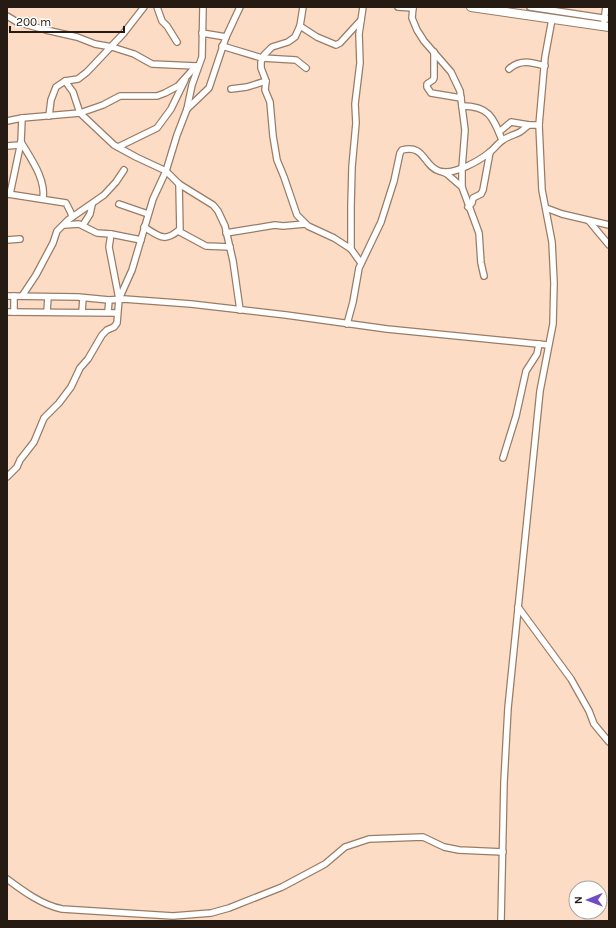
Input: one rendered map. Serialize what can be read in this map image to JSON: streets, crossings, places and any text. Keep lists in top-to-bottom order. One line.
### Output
{"scale_bar":"200 m","north":"left"}
